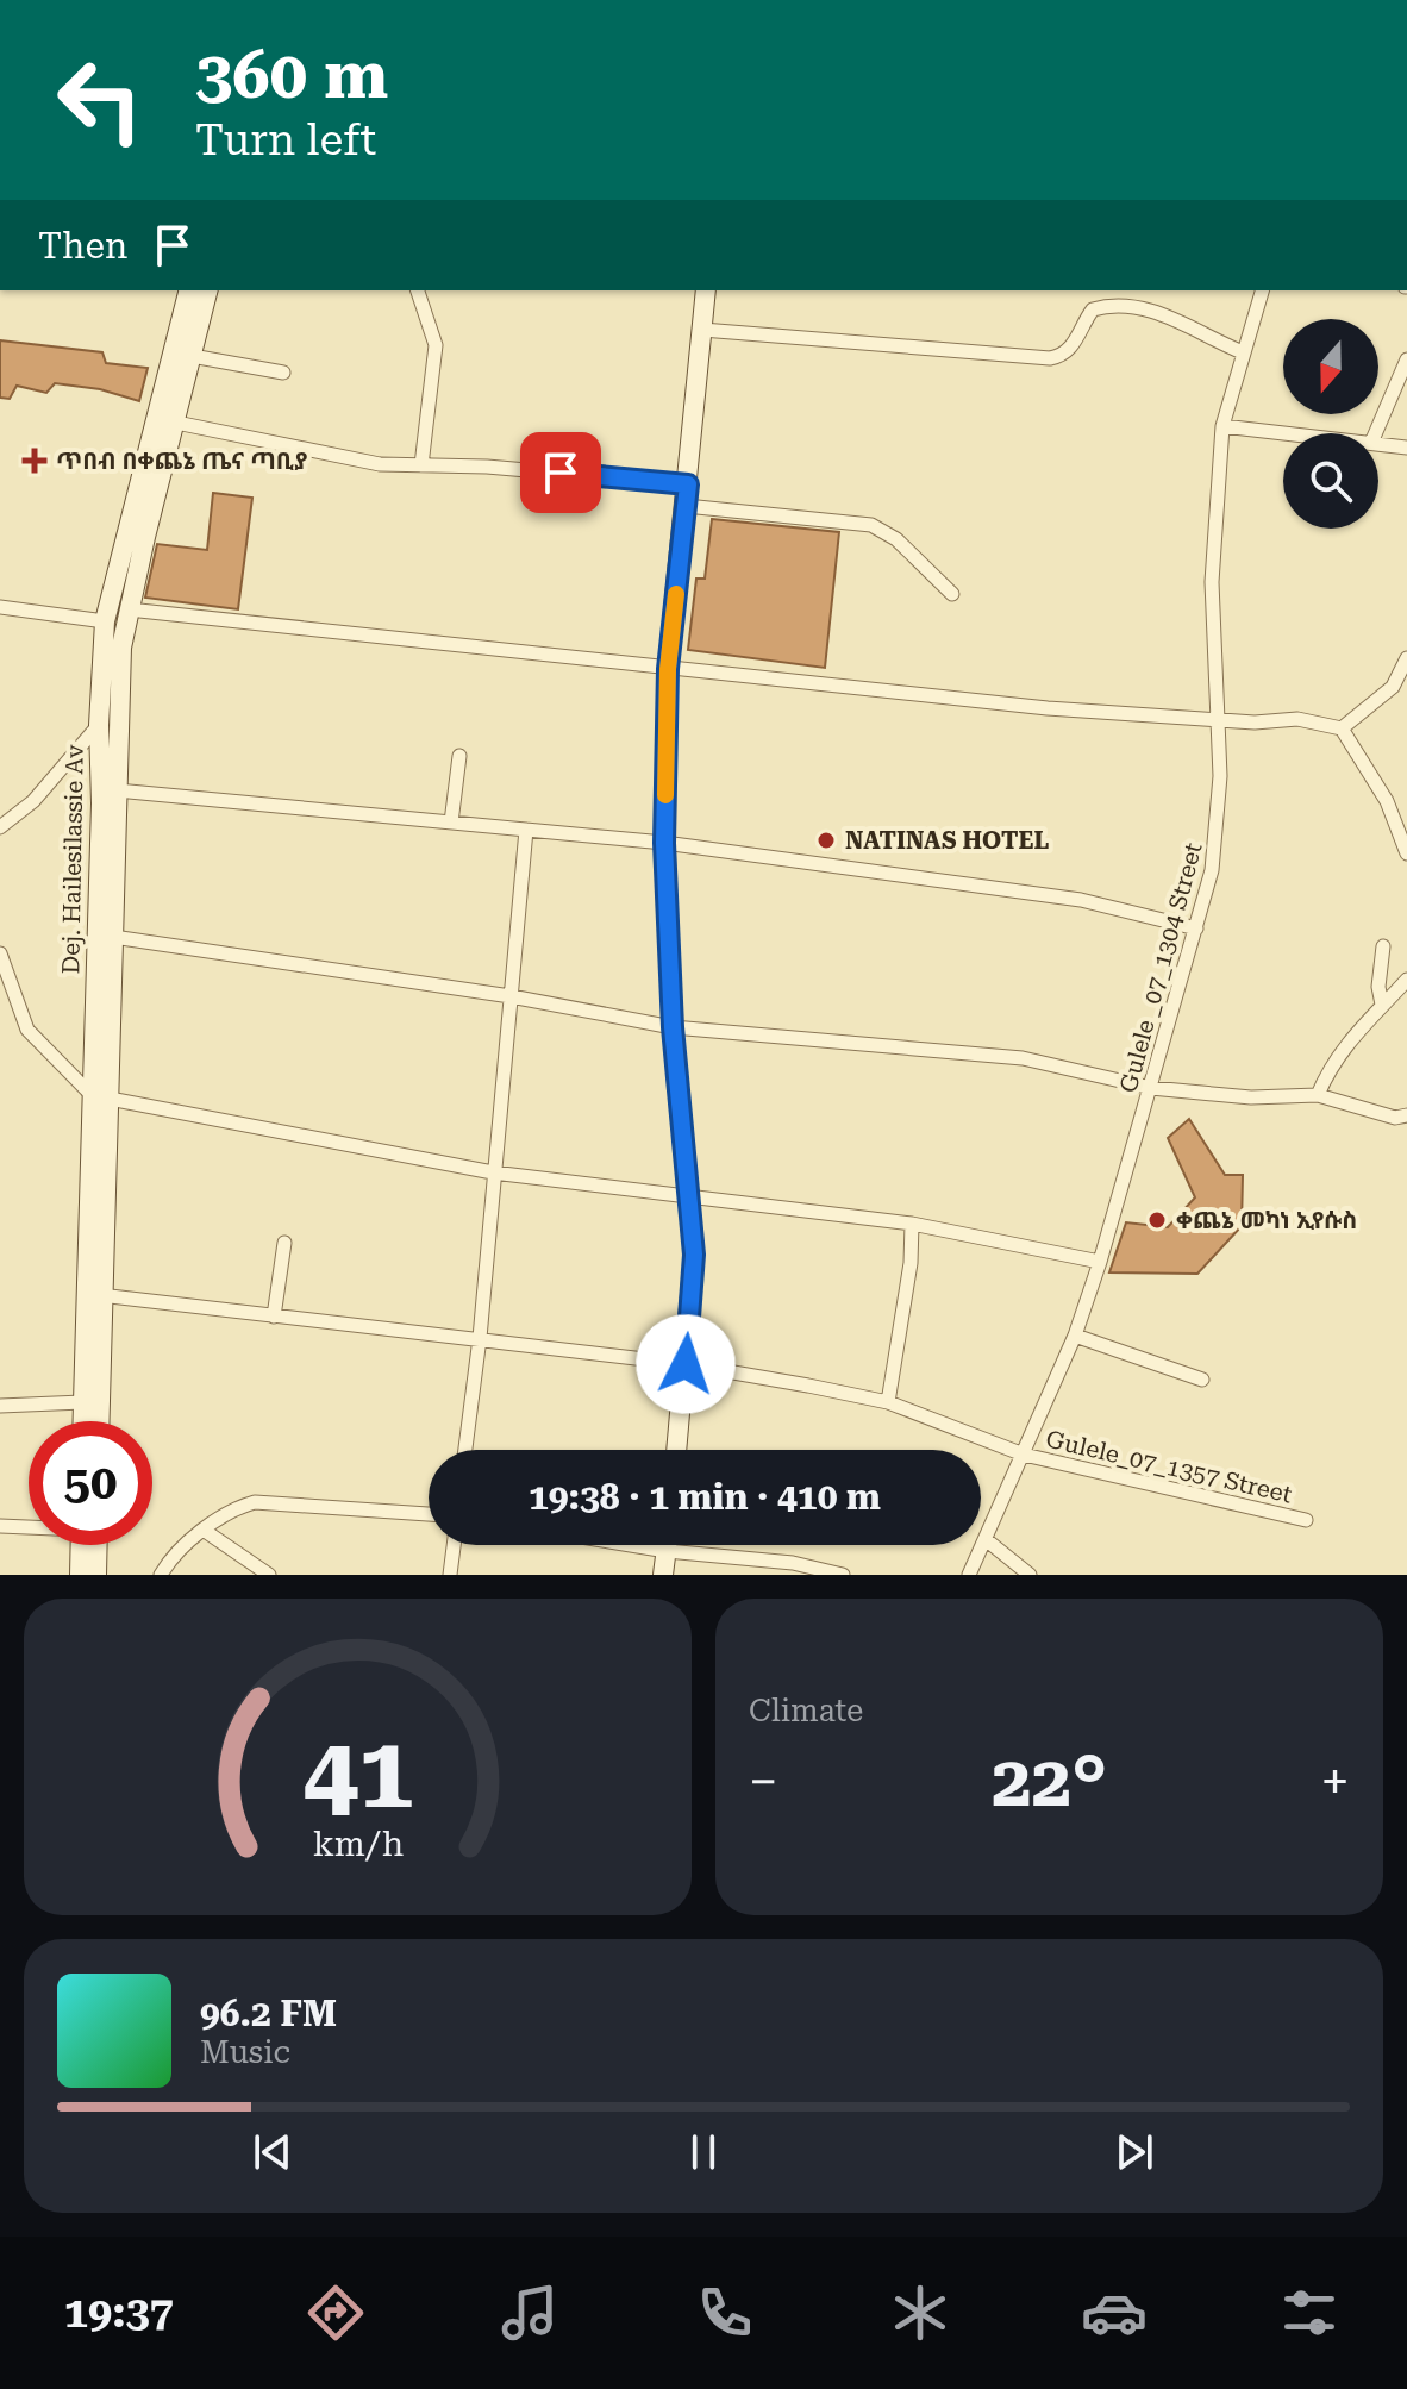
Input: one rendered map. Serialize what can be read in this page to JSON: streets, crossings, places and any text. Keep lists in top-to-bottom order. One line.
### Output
{"streets":{"main road":["Dej. Hailesilassie Av"],"street":["Gulele _07_1304 Street","Gulele_07_1357 Street"]},"crossings":[["Gulele _07_1304 Street","Gulele_07_1357 Street"]],"places":{"health":["ጥበብ በቀጨኔ ጤና ጣቢያ"],"other":["NATINAS HOTEL","ቀጨኔ መካነ ኢየሱስ"]},"north":"bottom","page":{"turn":["360 m","Turn left"],"then":"Then","limit":"50","trip":"19:38 · 1 min · 410 m","tile":"Climate","heat":["−","22°","+"],"song":["96.2 FM","Music"],"tabs":"19:37","gauge":["41","km/h"]}}
